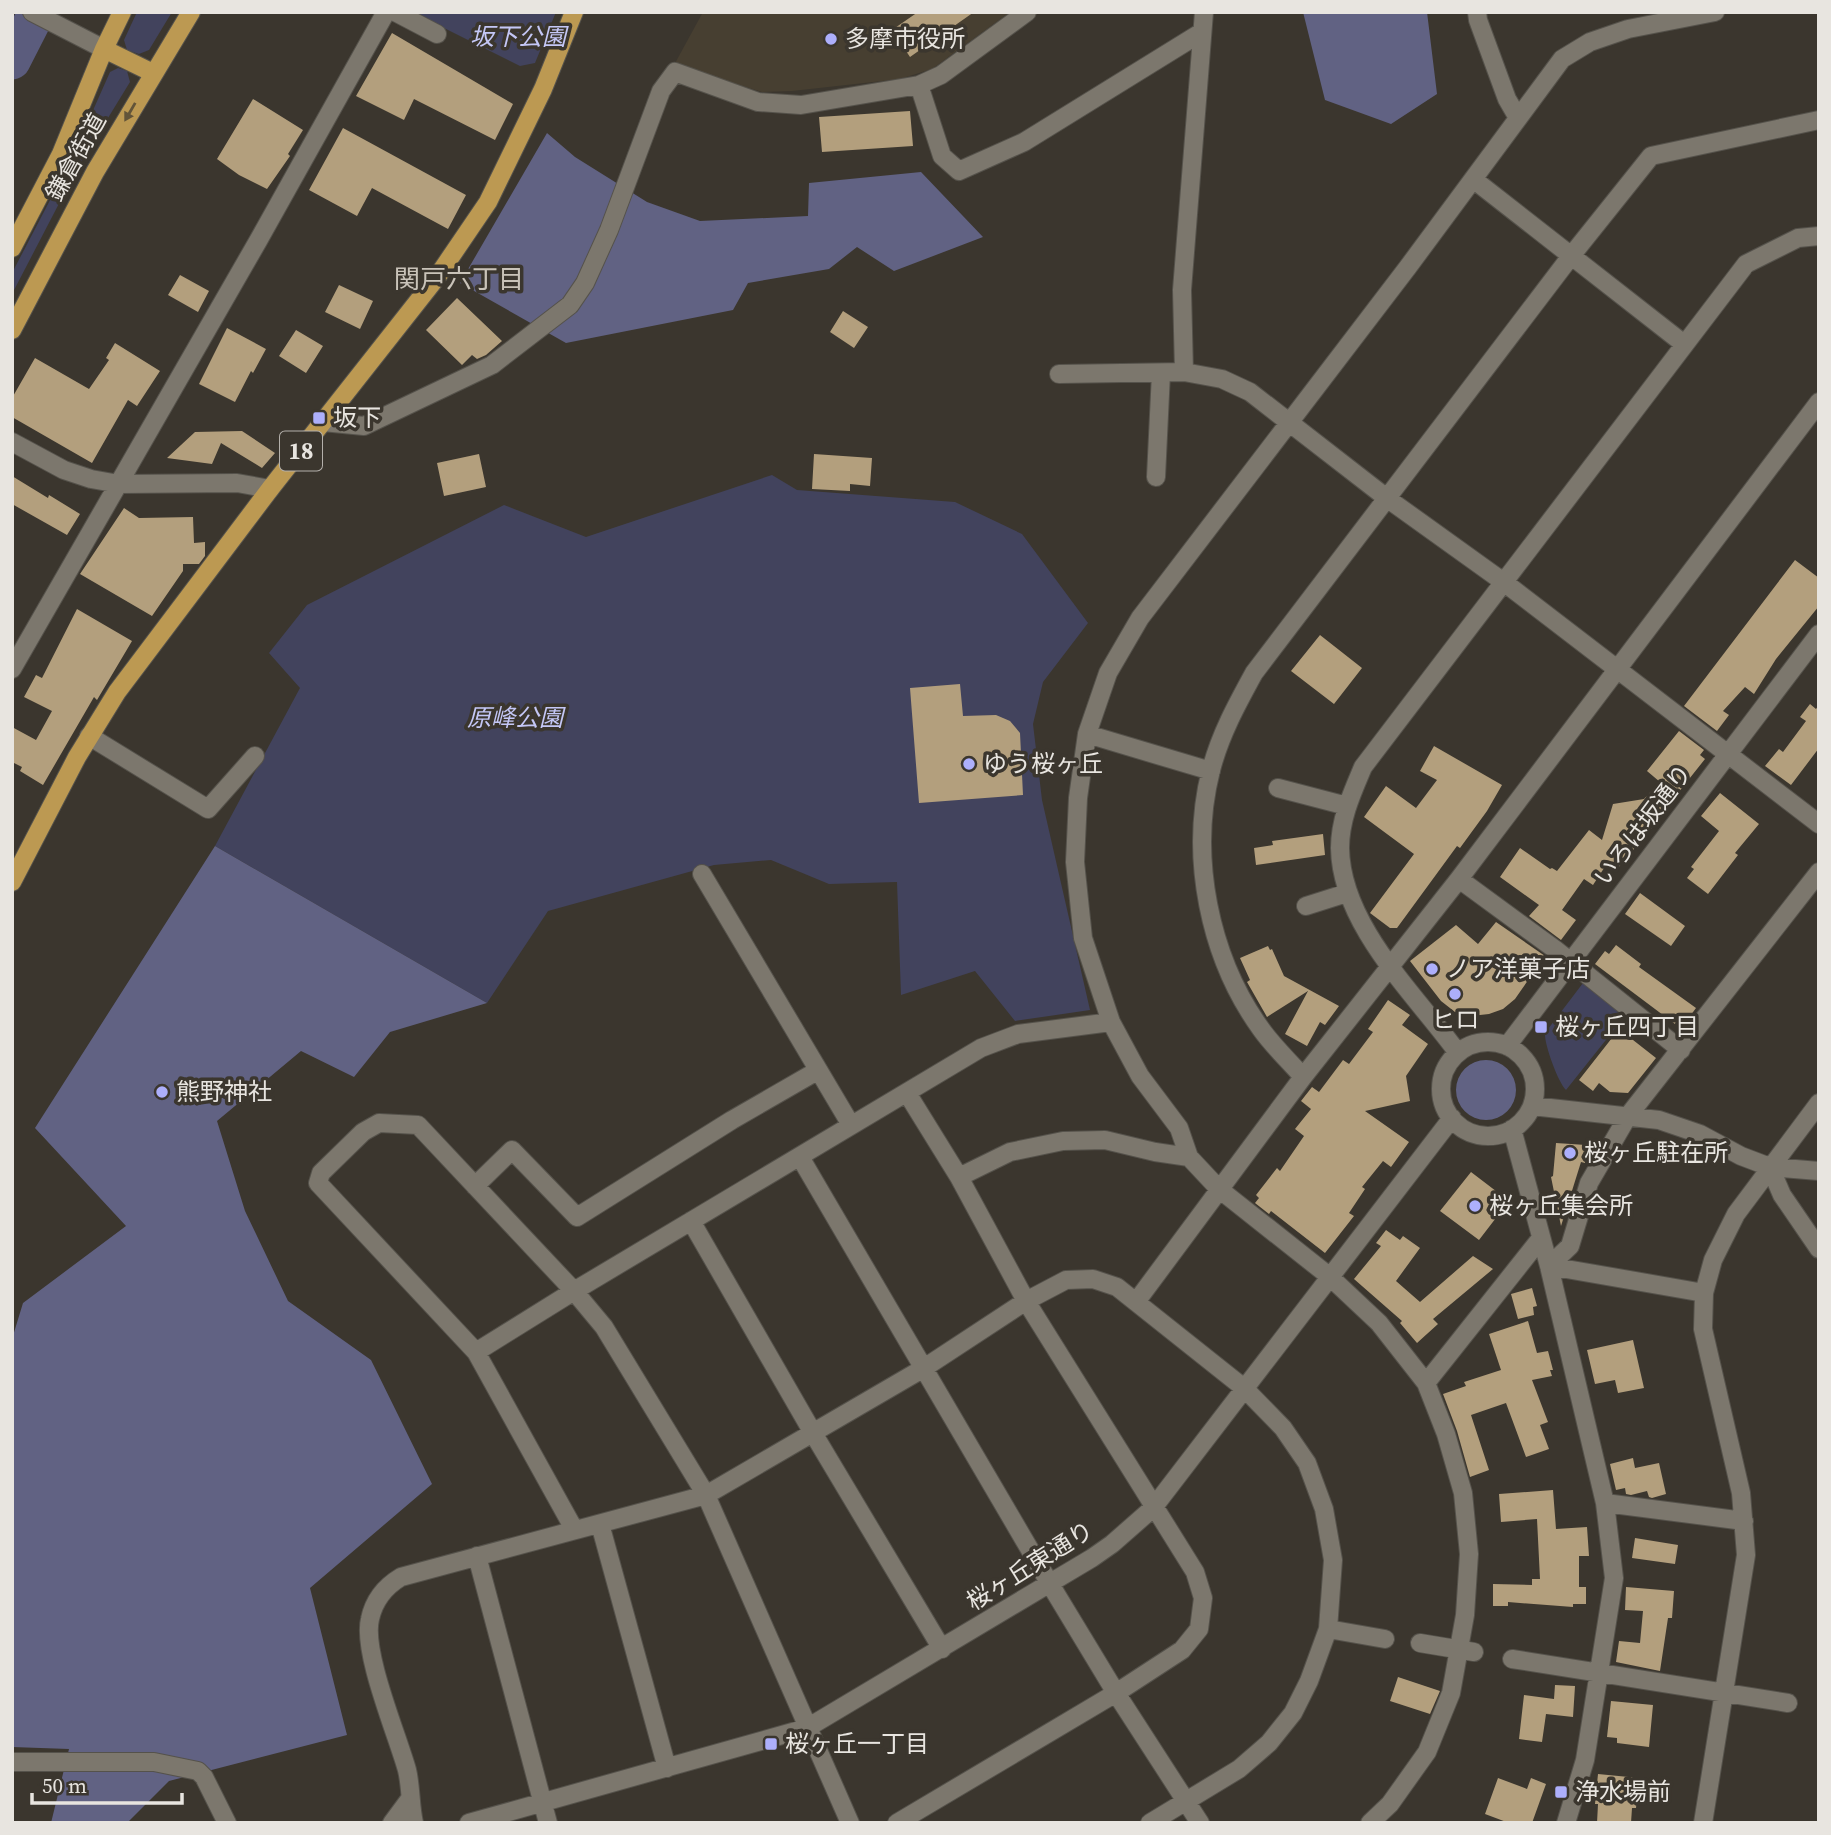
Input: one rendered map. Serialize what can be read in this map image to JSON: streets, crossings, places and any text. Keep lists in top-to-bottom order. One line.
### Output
{"streets":{"main road":["鎌倉街道","18"],"street":["いろは坂通り","桜ヶ丘東通り"]},"crossings":[["いろは坂通り","桜ヶ丘東通り"]],"districts":["関戸六丁目"],"parks":["坂下公園","原峰公園"],"places":{"other":["多摩市役所","ゆう桜ヶ丘","ノア洋菓子店","ヒロ","熊野神社","桜ヶ丘駐在所","桜ヶ丘集会所"],"transit":["坂下","桜ヶ丘四丁目","桜ヶ丘一丁目","浄水場前"]},"scale_bar":"50 m"}
